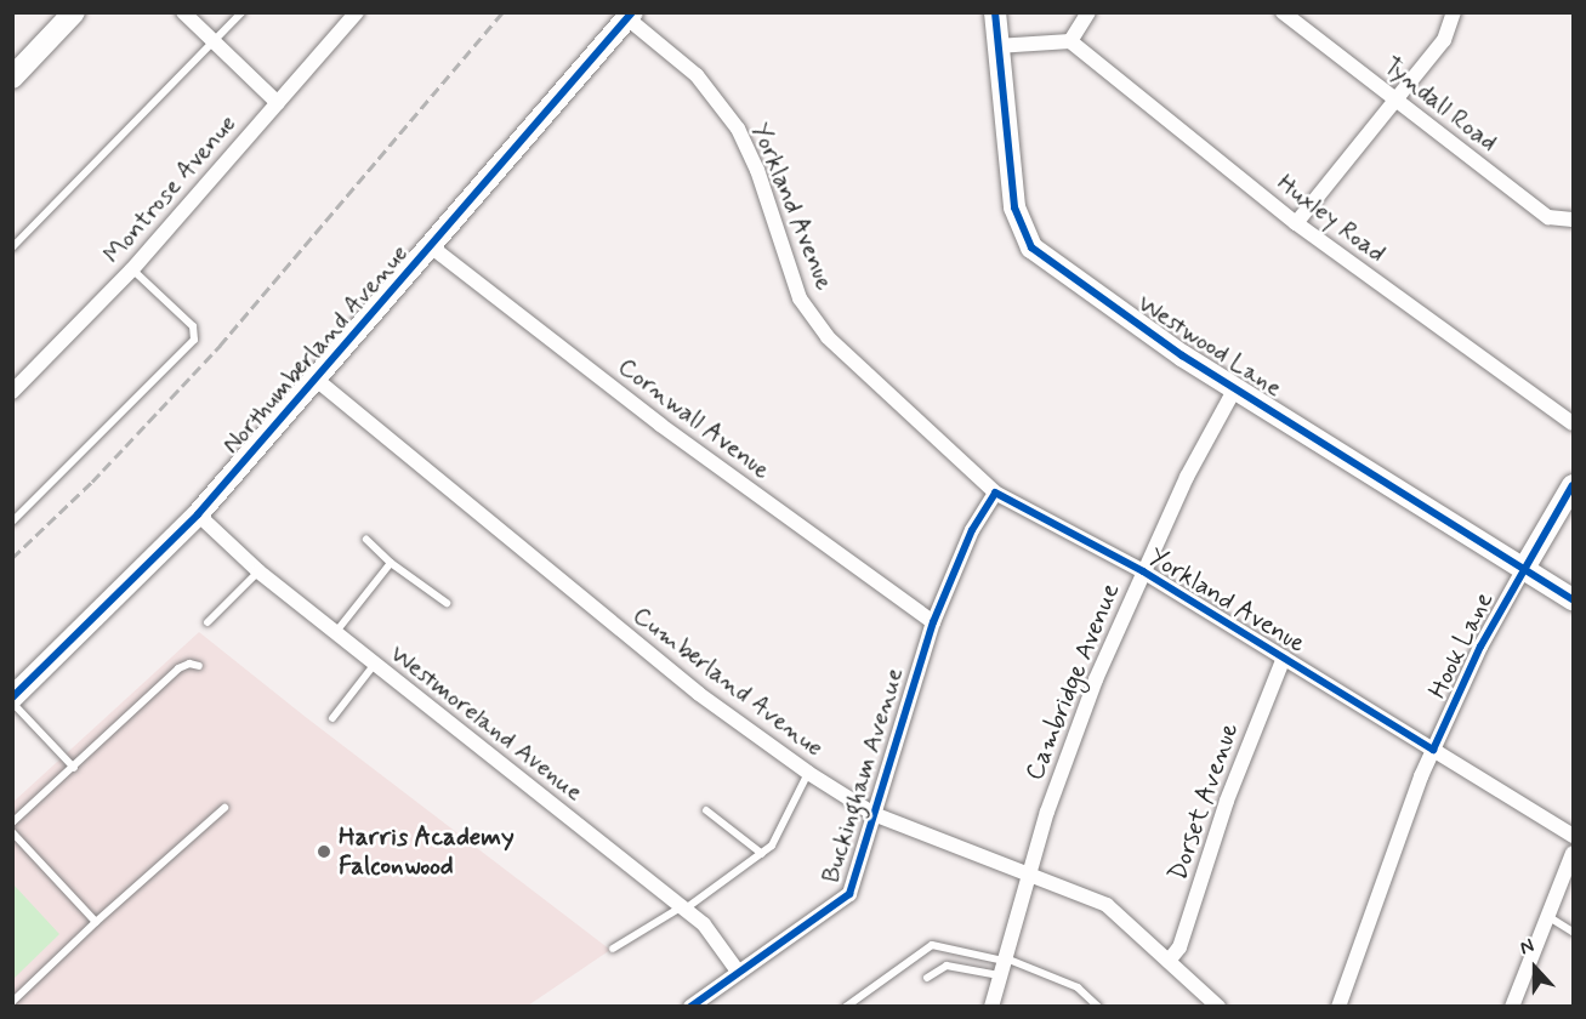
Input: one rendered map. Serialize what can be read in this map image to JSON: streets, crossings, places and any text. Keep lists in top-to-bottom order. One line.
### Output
{"streets":{"street":["Tyndall Road","Montrose Avenue","Yorkland Avenue","Huxley Road","Westwood Lane","Northumberland Avenue","Cornwall Avenue","Hook Lane","Cumberland Avenue","Cambridge Avenue","Westmoreland Avenue","Buckingham Avenue","Dorset Avenue"]},"crossings":[["Yorkland Avenue","Northumberland Avenue"],["Yorkland Avenue","Hook Lane"],["Yorkland Avenue","Cambridge Avenue"],["Yorkland Avenue","Buckingham Avenue"],["Yorkland Avenue","Dorset Avenue"],["Westwood Lane","Hook Lane"],["Westwood Lane","Cambridge Avenue"],["Northumberland Avenue","Cornwall Avenue"],["Northumberland Avenue","Cumberland Avenue"],["Northumberland Avenue","Westmoreland Avenue"],["Cornwall Avenue","Buckingham Avenue"],["Cumberland Avenue","Cambridge Avenue"],["Cumberland Avenue","Buckingham Avenue"],["Cumberland Avenue","Dorset Avenue"],["Westmoreland Avenue","Buckingham Avenue"]],"places":["Harris Academy Falconwood"],"north":"top"}
